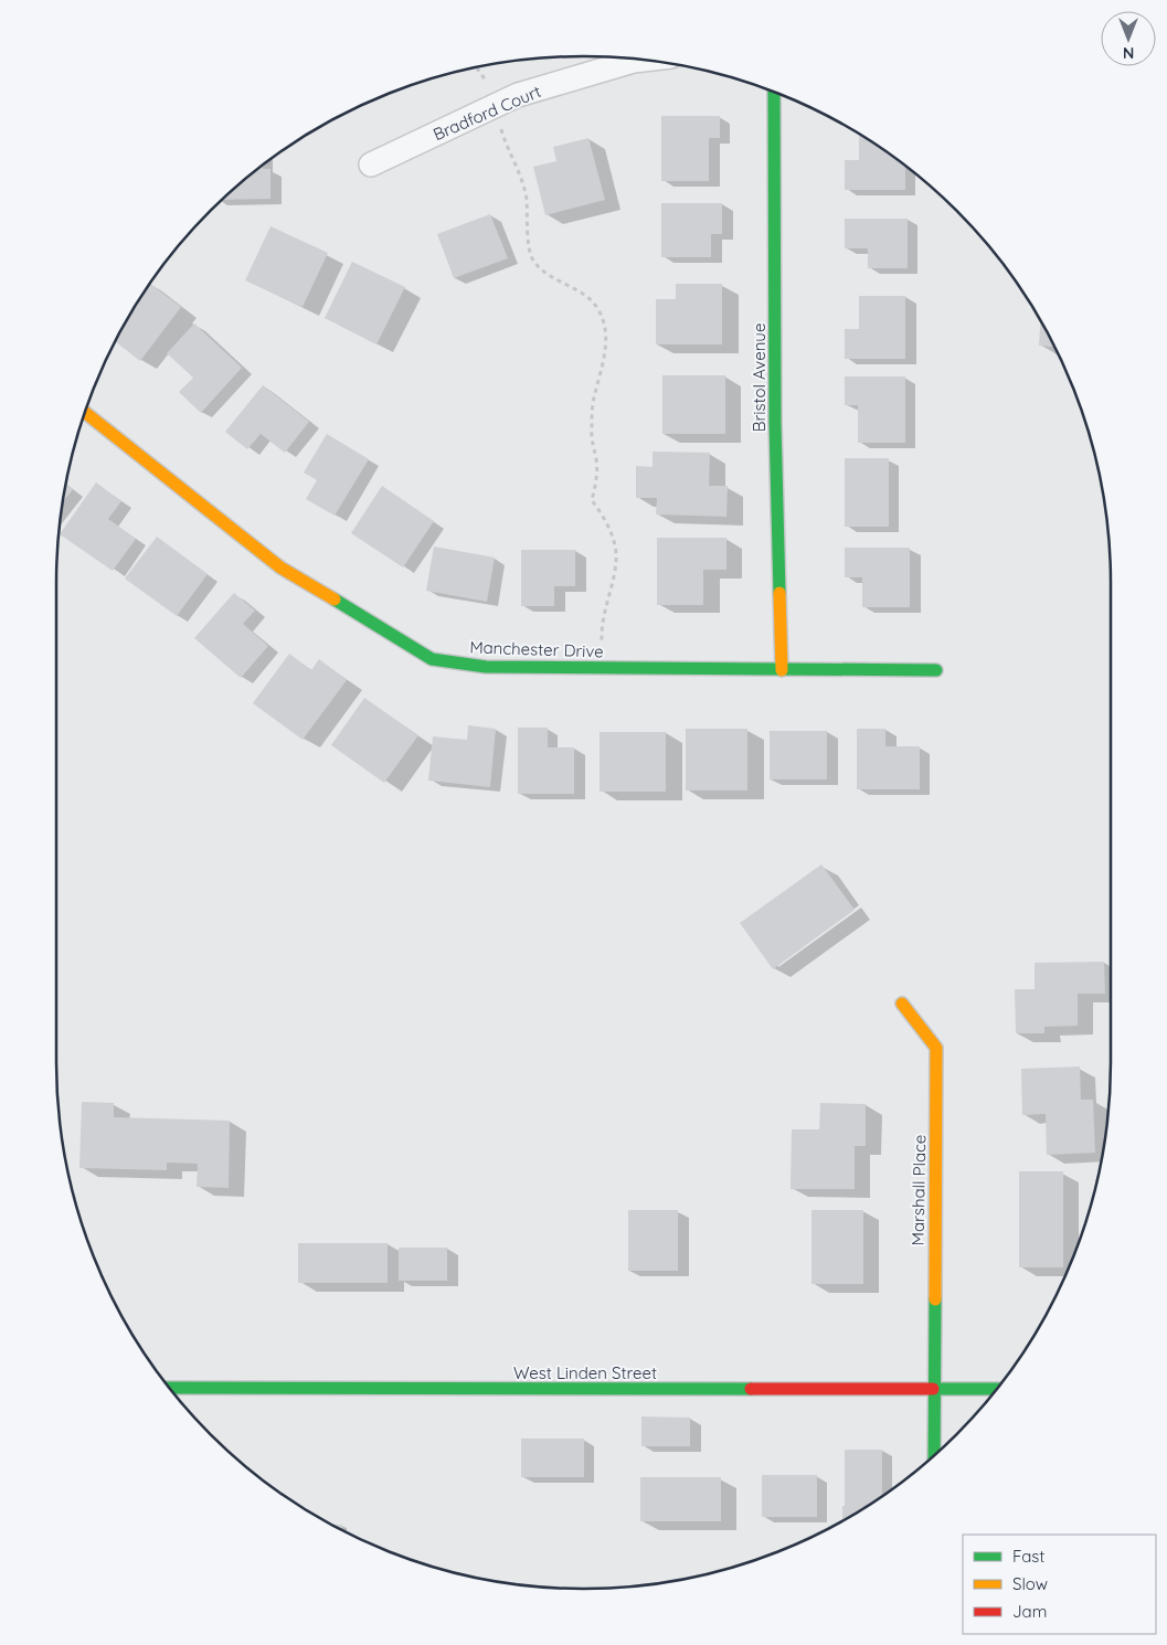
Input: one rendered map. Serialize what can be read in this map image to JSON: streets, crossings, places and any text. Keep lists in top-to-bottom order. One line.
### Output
{"streets":{"street":["Bradford Court","Bristol Avenue","Manchester Drive","Marshall Place","West Linden Street"]},"crossings":[["Bristol Avenue","Manchester Drive"],["Marshall Place","West Linden Street"]],"legend":["Fast","Slow","Jam"],"north":"bottom"}
